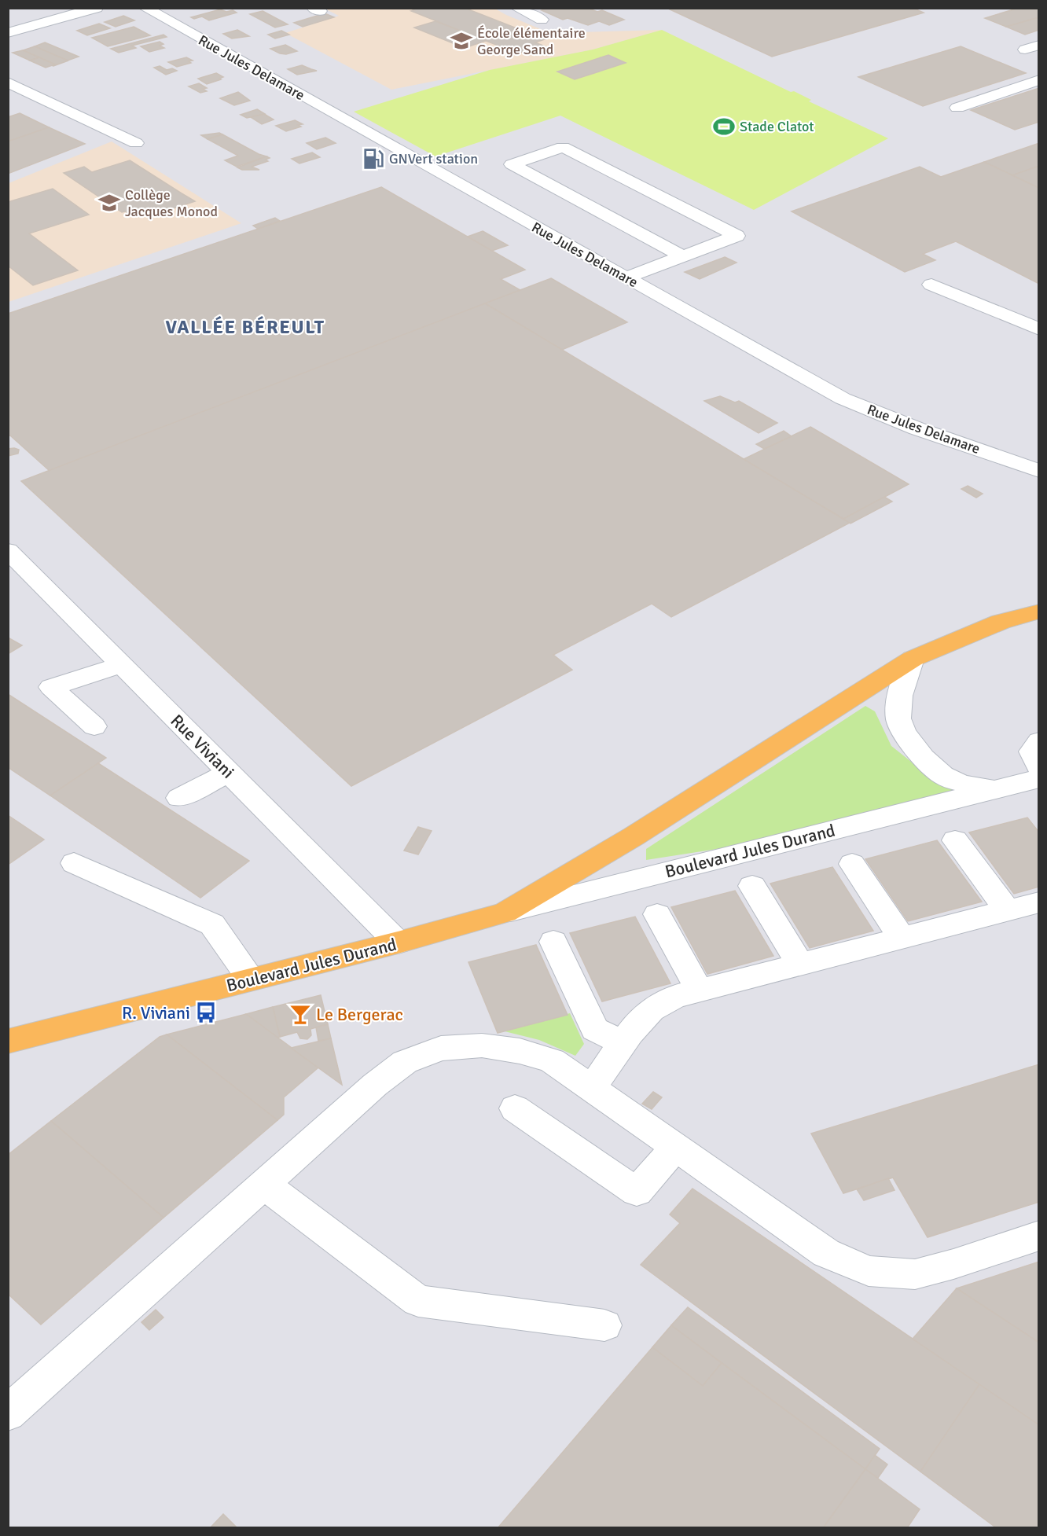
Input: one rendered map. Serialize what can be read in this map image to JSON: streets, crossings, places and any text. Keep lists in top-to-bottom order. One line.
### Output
{"streets":{"main road":["Boulevard Jules Durand"],"street":["Rue Jules Delamare","Rue Viviani"]},"crossings":[["Rue Viviani","Boulevard Jules Durand"]],"districts":["VALLÉE BÉREULT"],"places":{"school or university":["École élémentaire George Sand","Collège Jacques Monod"],"sports":["Stade Clatot"],"fuel station":["GNVert station"],"bus stop":["R. Viviani"],"bar":["Le Bergerac"]}}
